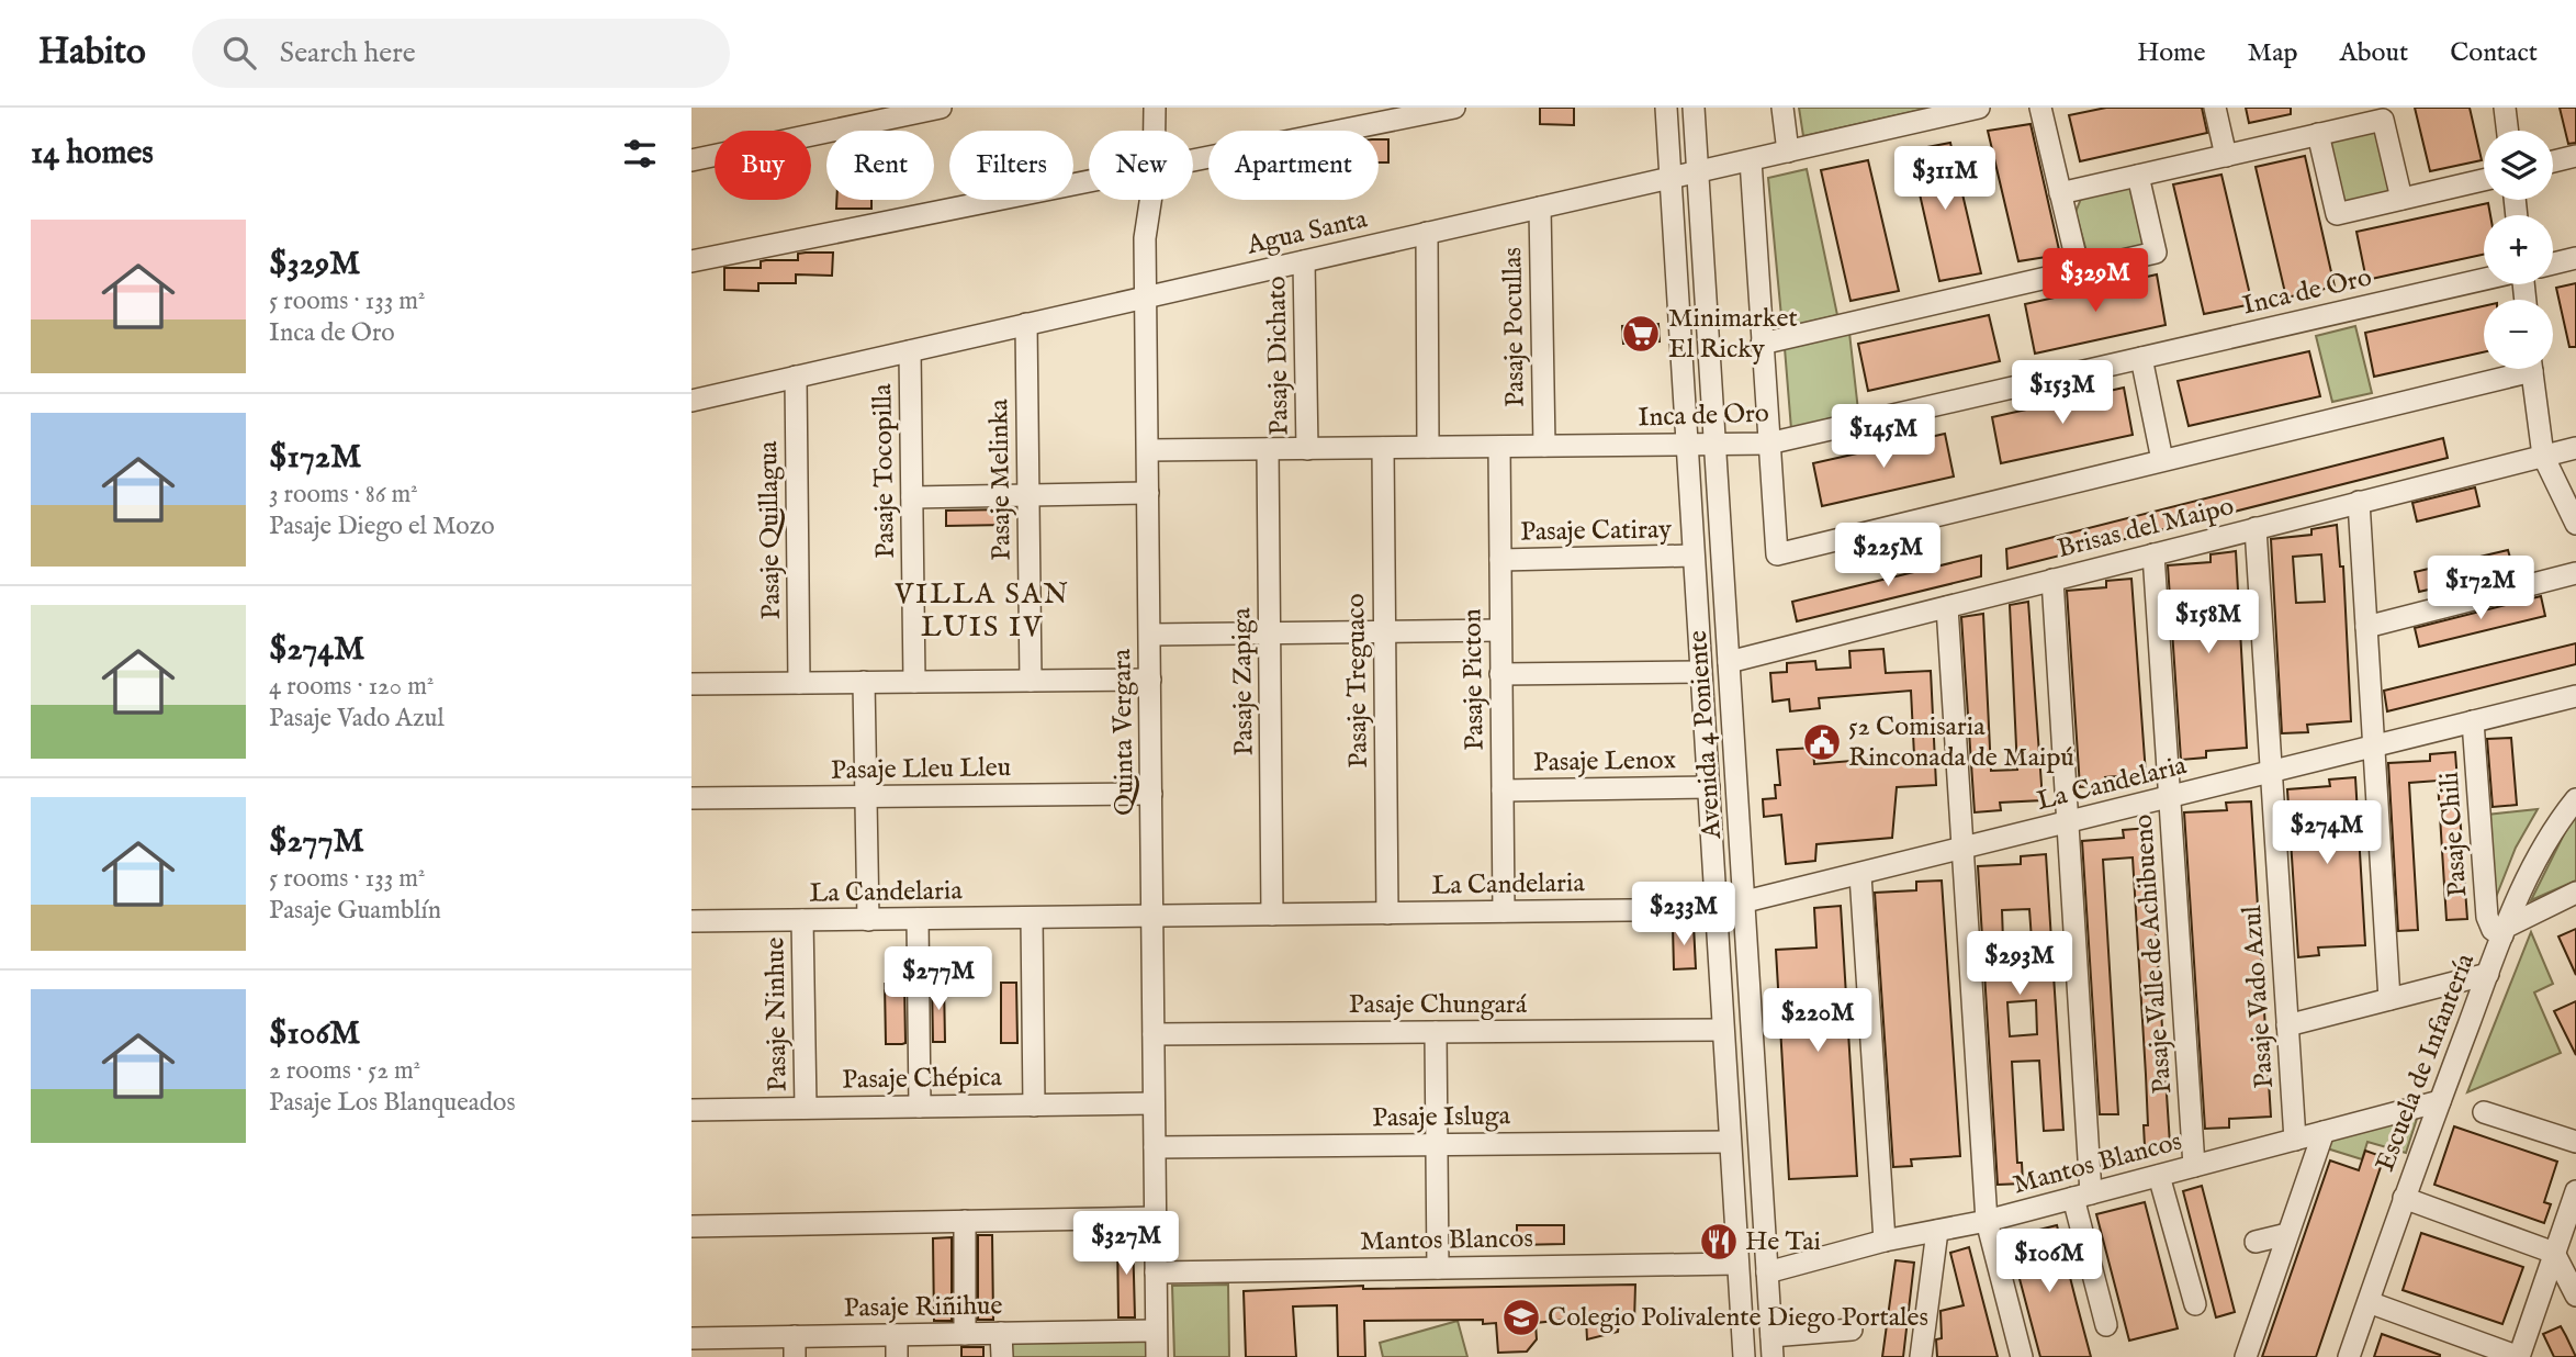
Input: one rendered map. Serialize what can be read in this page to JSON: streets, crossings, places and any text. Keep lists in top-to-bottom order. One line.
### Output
{"streets":{"street":["Agua Santa","Inca de Oro","Pasaje Pocullas","Pasaje Dichato","Pasaje Tocopilla","Pasaje Melinka","Brisas del Maipo","Pasaje Quillagua","Pasaje Catiray","Pasaje Picton","Pasaje Treguaco","Pasaje Zapiga","Quinta Vergara","Avenida 4 Poniente","Pasaje Lenox","Pasaje Lleu Lleu","La Candelaria","Pasaje Chili","Pasaje Valle de Achibueno","Pasaje Vado Azul","Pasaje Chungará","Pasaje Ninhue","Escuela de Infantería","Pasaje Chépica","Pasaje Isluga","Mantos Blancos","Pasaje Riñihue"]},"crossings":[["Agua Santa","Pasaje Pocullas"],["Agua Santa","Pasaje Dichato"],["Agua Santa","Pasaje Tocopilla"],["Agua Santa","Pasaje Melinka"],["Agua Santa","Pasaje Quillagua"],["Agua Santa","Quinta Vergara"],["Agua Santa","Avenida 4 Poniente"],["Inca de Oro","Pasaje Pocullas"],["Inca de Oro","Pasaje Dichato"],["Inca de Oro","Pasaje Picton"],["Inca de Oro","Pasaje Treguaco"],["Inca de Oro","Pasaje Zapiga"],["Inca de Oro","Quinta Vergara"],["Inca de Oro","Avenida 4 Poniente"],["Brisas del Maipo","Avenida 4 Poniente"],["Brisas del Maipo","Pasaje Valle de Achibueno"],["Brisas del Maipo","Pasaje Vado Azul"],["Pasaje Catiray","Pasaje Picton"],["Pasaje Catiray","Avenida 4 Poniente"],["Pasaje Picton","Pasaje Lenox"],["Pasaje Picton","La Candelaria"],["Pasaje Treguaco","La Candelaria"],["Pasaje Zapiga","La Candelaria"],["Quinta Vergara","Pasaje Lleu Lleu"],["Quinta Vergara","La Candelaria"],["Quinta Vergara","Pasaje Chungará"],["Quinta Vergara","Pasaje Chépica"],["Quinta Vergara","Pasaje Isluga"],["Quinta Vergara","Mantos Blancos"],["Quinta Vergara","Pasaje Riñihue"],["Avenida 4 Poniente","Pasaje Lenox"],["Avenida 4 Poniente","La Candelaria"],["Avenida 4 Poniente","Pasaje Chungará"],["Avenida 4 Poniente","Pasaje Isluga"],["Avenida 4 Poniente","Mantos Blancos"],["La Candelaria","Pasaje Chili"],["La Candelaria","Pasaje Valle de Achibueno"],["La Candelaria","Pasaje Vado Azul"],["La Candelaria","Pasaje Ninhue"],["Pasaje Chili","Escuela de Infantería"],["Pasaje Valle de Achibueno","Mantos Blancos"],["Pasaje Vado Azul","Mantos Blancos"],["Pasaje Ninhue","Pasaje Chépica"],["Escuela de Infantería","Mantos Blancos"]],"districts":["VILLA SAN LUIS IV"],"places":{"supermarket":["Minimarket El Ricky"],"public building":["52 Comisaria Rinconada de Maipú"],"restaurant":["He Tai"],"school or university":["Colegio Polivalente Diego Portales"]},"page":{"header":"Habito","search":"Search here","nav":["Home","Map","About","Contact"],"heading":"14 homes","map_buttons":["+","−"],"chip":["Buy","Rent","Filters","New","Apartment"],"price":["$311M","$329M","$153M","$145M","$225M","$172M","$158M","$274M","$233M","$293M","$277M","$220M","$327M","$106M"],"list":[{"name":"$329M","note":"5 rooms · 133 m² · Inca de Oro"},{"name":"$172M","note":"3 rooms · 86 m² · Pasaje Diego el Mozo"},{"name":"$274M","note":"4 rooms · 120 m² · Pasaje Vado Azul"},{"name":"$277M","note":"5 rooms · 133 m² · Pasaje Guamblín"},{"name":"$106M","note":"2 rooms · 52 m² · Pasaje Los Blanqueados"}]}}
